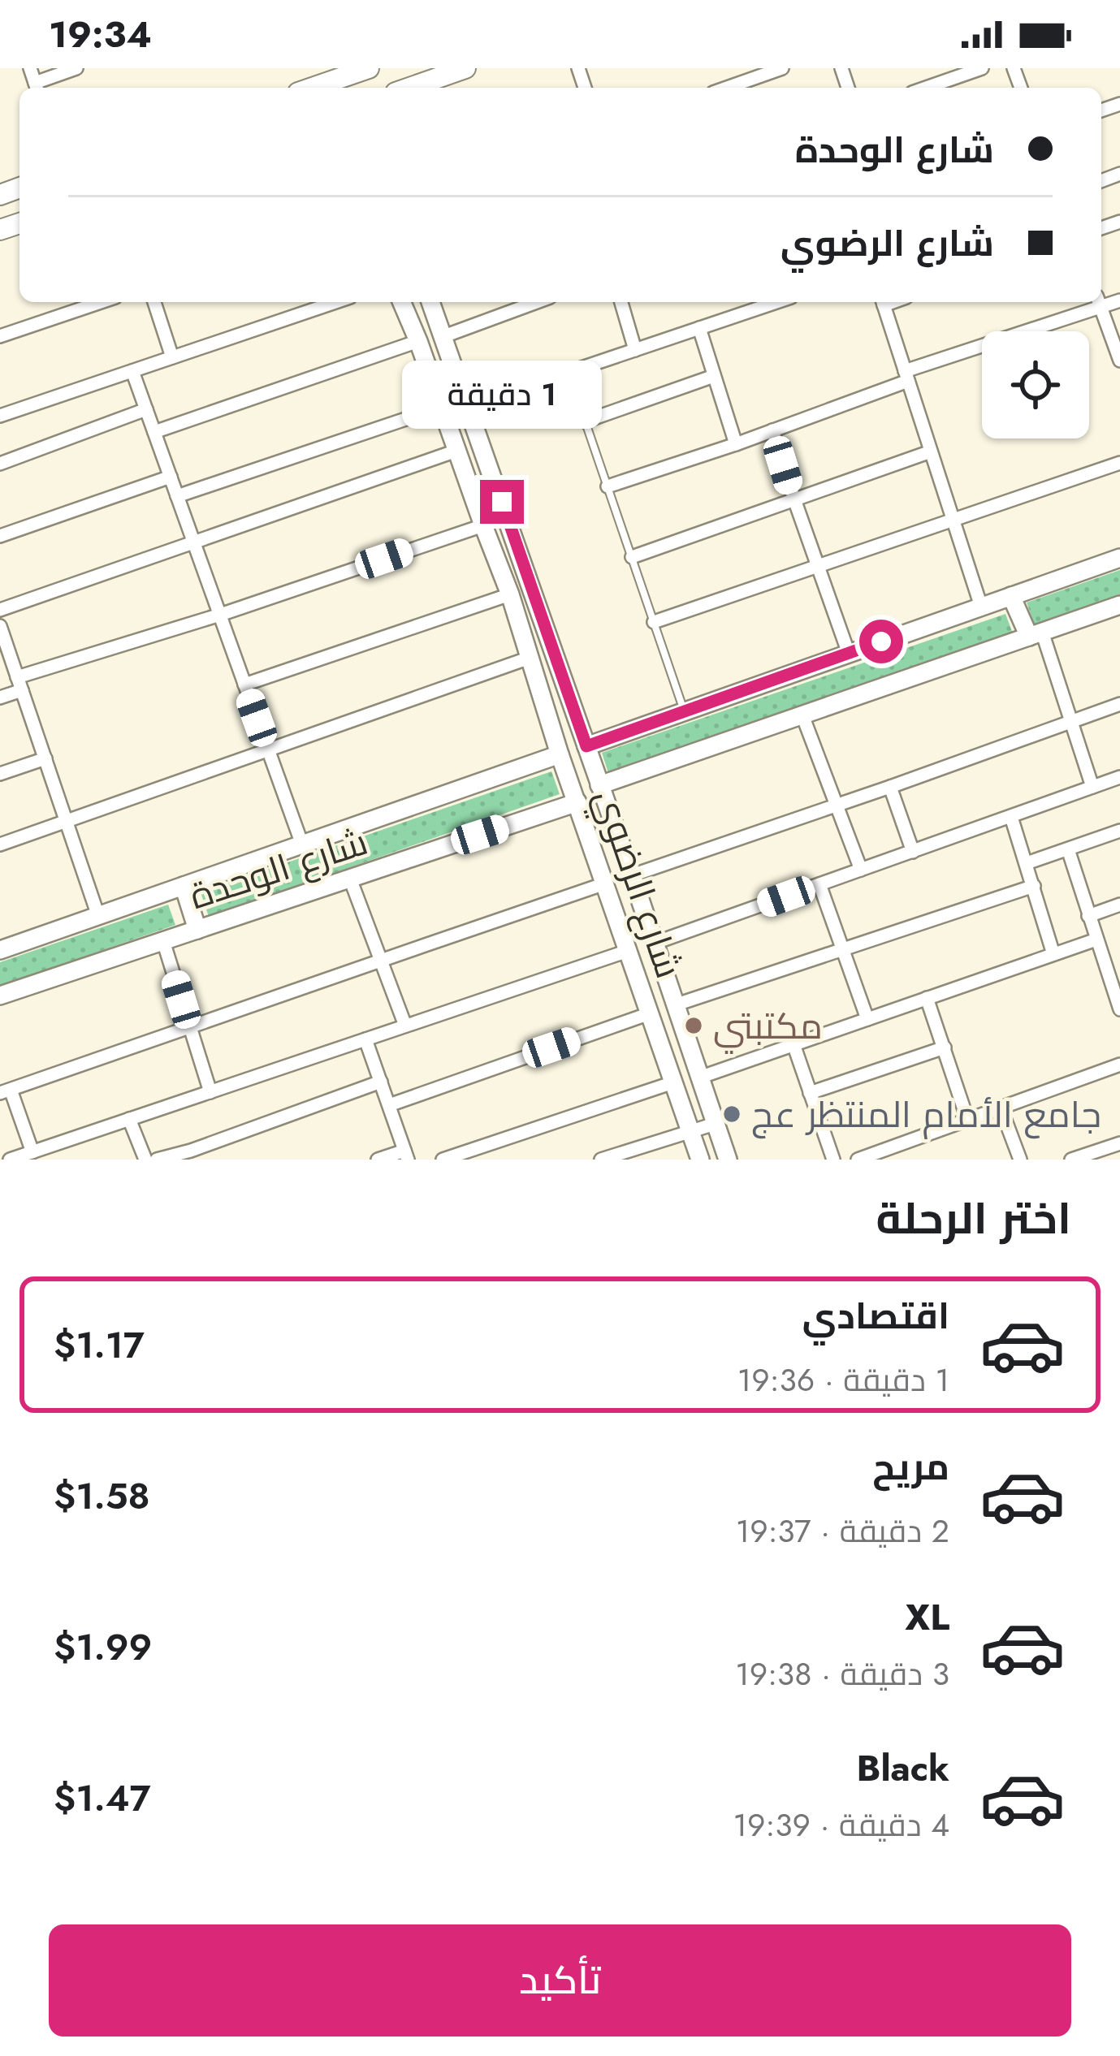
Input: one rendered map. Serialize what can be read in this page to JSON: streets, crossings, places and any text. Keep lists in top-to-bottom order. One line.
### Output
{"streets":{"street":["شارع الوحدة","شارع الرضوي"]},"crossings":[["شارع الوحدة","شارع الرضوي"]],"places":["مكتبتي","جامع الأمام المنتظر عج"],"page":{"status":"19:34","banner":["شارع الوحدة","شارع الرضوي"],"bubble":"1 دقيقة","heading":"اختر الرحلة","list":[{"name":"اقتصادي","note":"1 دقيقة · 19:36","value":"$1.17"},{"name":"مريح","note":"2 دقيقة · 19:37","value":"$1.58"},{"name":"XL","note":"3 دقيقة · 19:38","value":"$1.99"},{"name":"Black","note":"4 دقيقة · 19:39","value":"$1.47"}],"buttons":"تأكيد"}}
